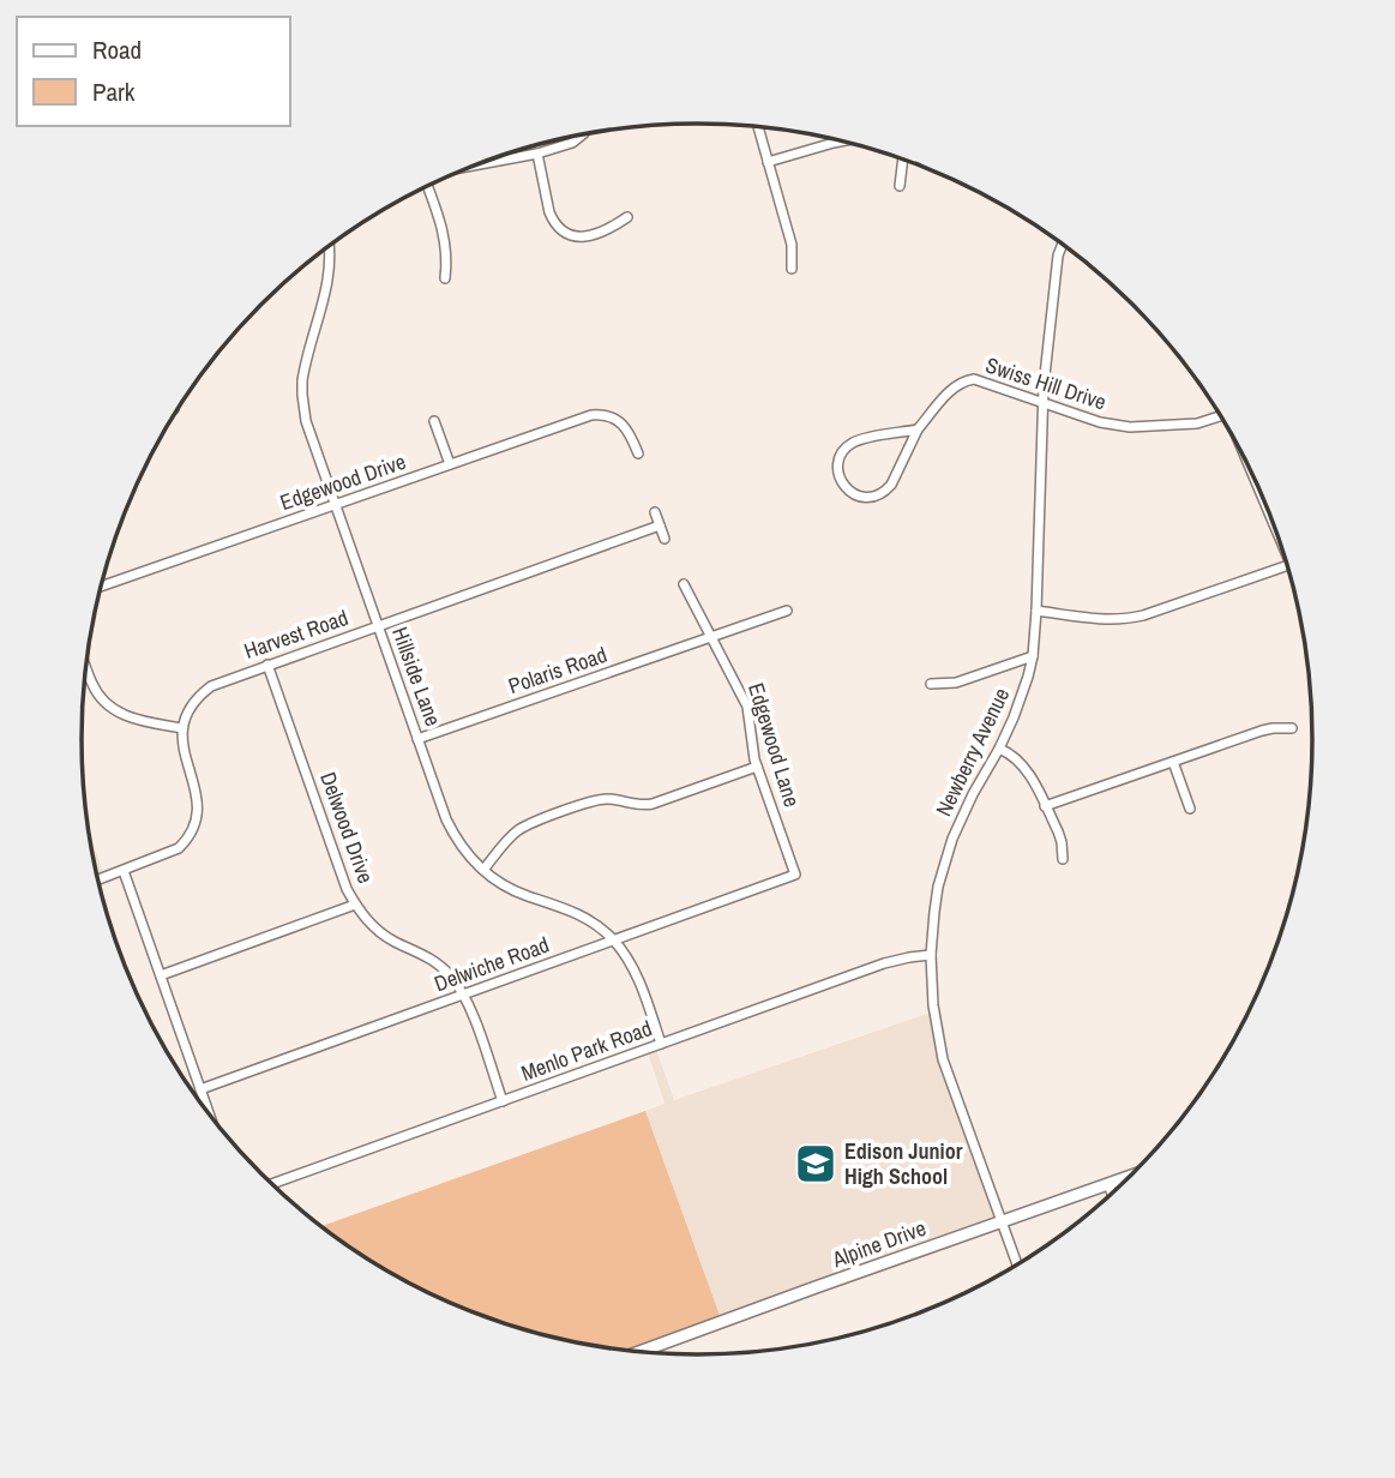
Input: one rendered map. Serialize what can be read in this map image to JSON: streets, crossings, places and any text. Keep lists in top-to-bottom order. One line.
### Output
{"streets":{"street":["Swiss Hill Drive","Edgewood Drive","Harvest Road","Polaris Road","Hillside Lane","Edgewood Lane","Newberry Avenue","Delwood Drive","Delwiche Road","Menlo Park Road","Alpine Drive"]},"crossings":[["Swiss Hill Drive","Newberry Avenue"],["Edgewood Drive","Hillside Lane"],["Harvest Road","Hillside Lane"],["Harvest Road","Delwood Drive"],["Polaris Road","Hillside Lane"],["Polaris Road","Edgewood Lane"],["Hillside Lane","Delwiche Road"],["Hillside Lane","Menlo Park Road"],["Edgewood Lane","Delwiche Road"],["Newberry Avenue","Menlo Park Road"],["Newberry Avenue","Alpine Drive"],["Delwood Drive","Delwiche Road"],["Delwood Drive","Menlo Park Road"]],"places":{"school or university":["Edison Junior High School"]},"legend":["Road","Park"]}
